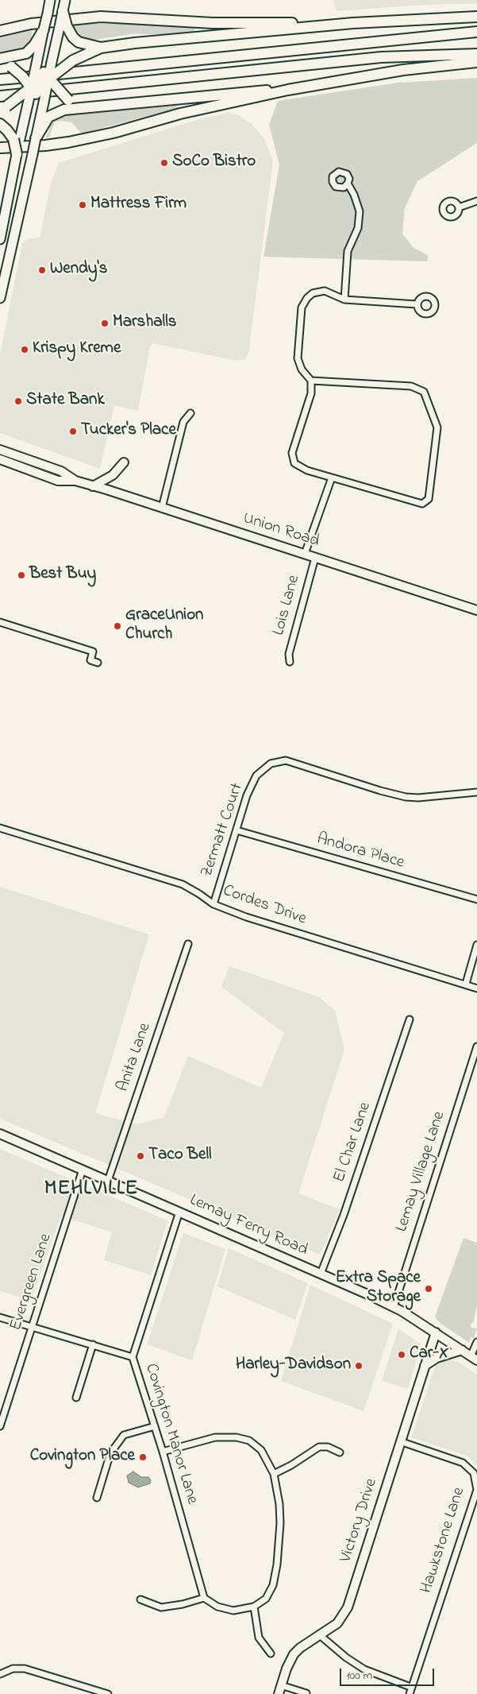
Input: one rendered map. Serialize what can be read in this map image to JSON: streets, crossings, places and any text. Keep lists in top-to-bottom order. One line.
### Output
{"streets":{"main road":["Union Road","Lemay Ferry Road","Victory Drive"],"street":["Lois Lane","Zermatt Court","Andora Place","Cordes Drive","Anita Lane","El Char Lane","Lemay Village Lane","Evergreen Lane","Covington Manor Lane","Hawkstone Lane"]},"crossings":[["Union Road","Lois Lane"],["Zermatt Court","Andora Place"],["Zermatt Court","Cordes Drive"],["Anita Lane","Lemay Ferry Road"],["El Char Lane","Lemay Ferry Road"],["Lemay Village Lane","Lemay Ferry Road"],["Lemay Ferry Road","Evergreen Lane"],["Lemay Ferry Road","Covington Manor Lane"],["Lemay Ferry Road","Victory Drive"],["Victory Drive","Hawkstone Lane"]],"districts":["MEHLVILLE"],"places":["SoCo Bistro","Mattress Firm","Wendy's","Marshalls","Krispy Kreme","State Bank","Tucker's Place","Best Buy","GraceUnion Church","Taco Bell","Extra Space Storage","Car-X","Harley-Davidson","Covington Place"],"scale_bar":"100 m"}
